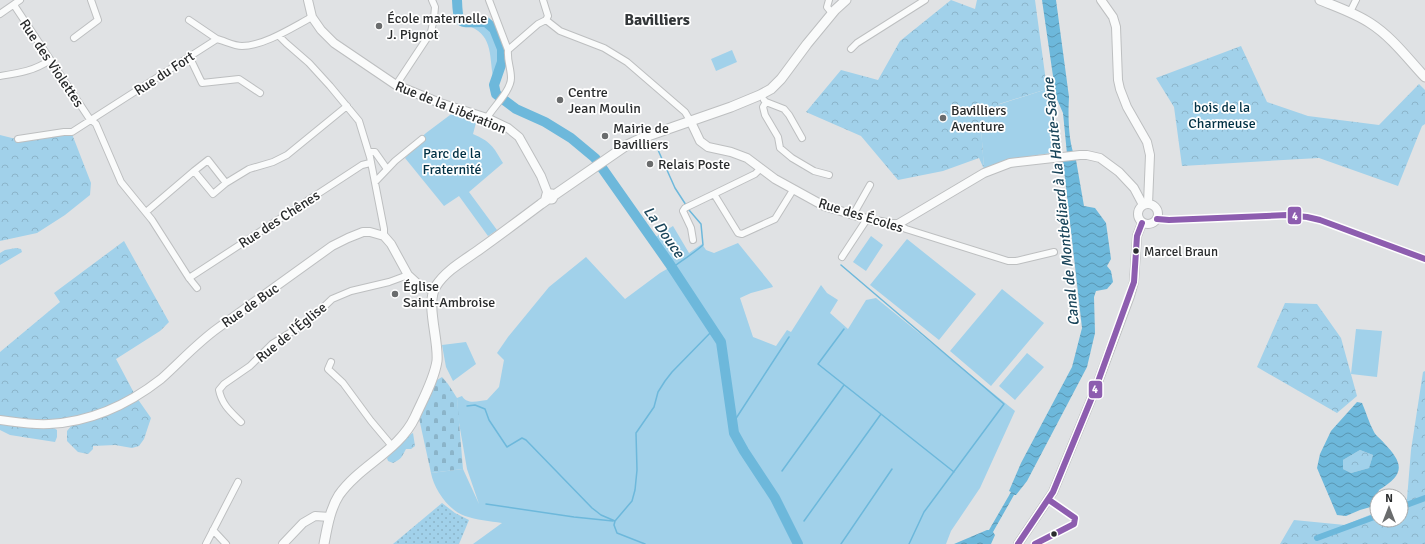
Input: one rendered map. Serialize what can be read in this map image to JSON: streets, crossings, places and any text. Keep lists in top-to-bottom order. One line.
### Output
{"streets":{"street":["Rue des Violettes","Rue du Fort","Rue de la Libération","Rue des Écoles","Rue des Chênes","Rue de Buc","Rue de l'Église"]},"crossings":[["Rue des Violettes","Rue du Fort"],["Rue des Violettes","Rue des Chênes"]],"districts":["Bavilliers"],"water":["Canal de Montbéliard à la Haute-Saône","La Douce"],"parks":["bois de la Charmeuse","Parc de la Fraternité"],"places":["École maternelle J. Pignot","Centre Jean Moulin","Bavilliers Aventure","Mairie de Bavilliers","Relais Poste","Marcel Braun","Église Saint-Ambroise"],"lines":["transit line 4"],"north":"top"}
